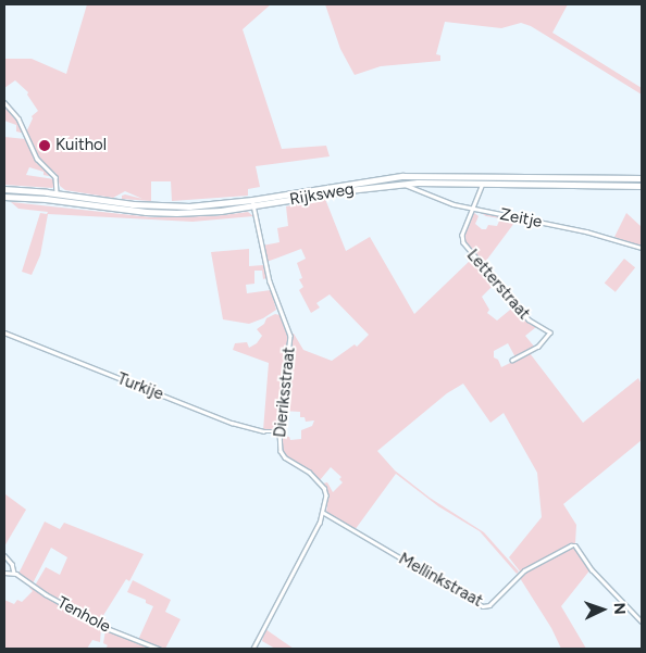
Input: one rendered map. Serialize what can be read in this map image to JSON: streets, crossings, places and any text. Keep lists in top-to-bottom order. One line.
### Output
{"streets":{"highway":["Rijksweg"],"street":["Zeitje","Letterstraat","Turkije","Dieriksstraat","Mellinkstraat","Tenhole"]},"crossings":[["Rijksweg","Zeitje"],["Rijksweg","Letterstraat"],["Rijksweg","Dieriksstraat"],["Zeitje","Letterstraat"],["Turkije","Dieriksstraat"],["Dieriksstraat","Mellinkstraat"]],"places":["Kuithol"],"north":"right"}
